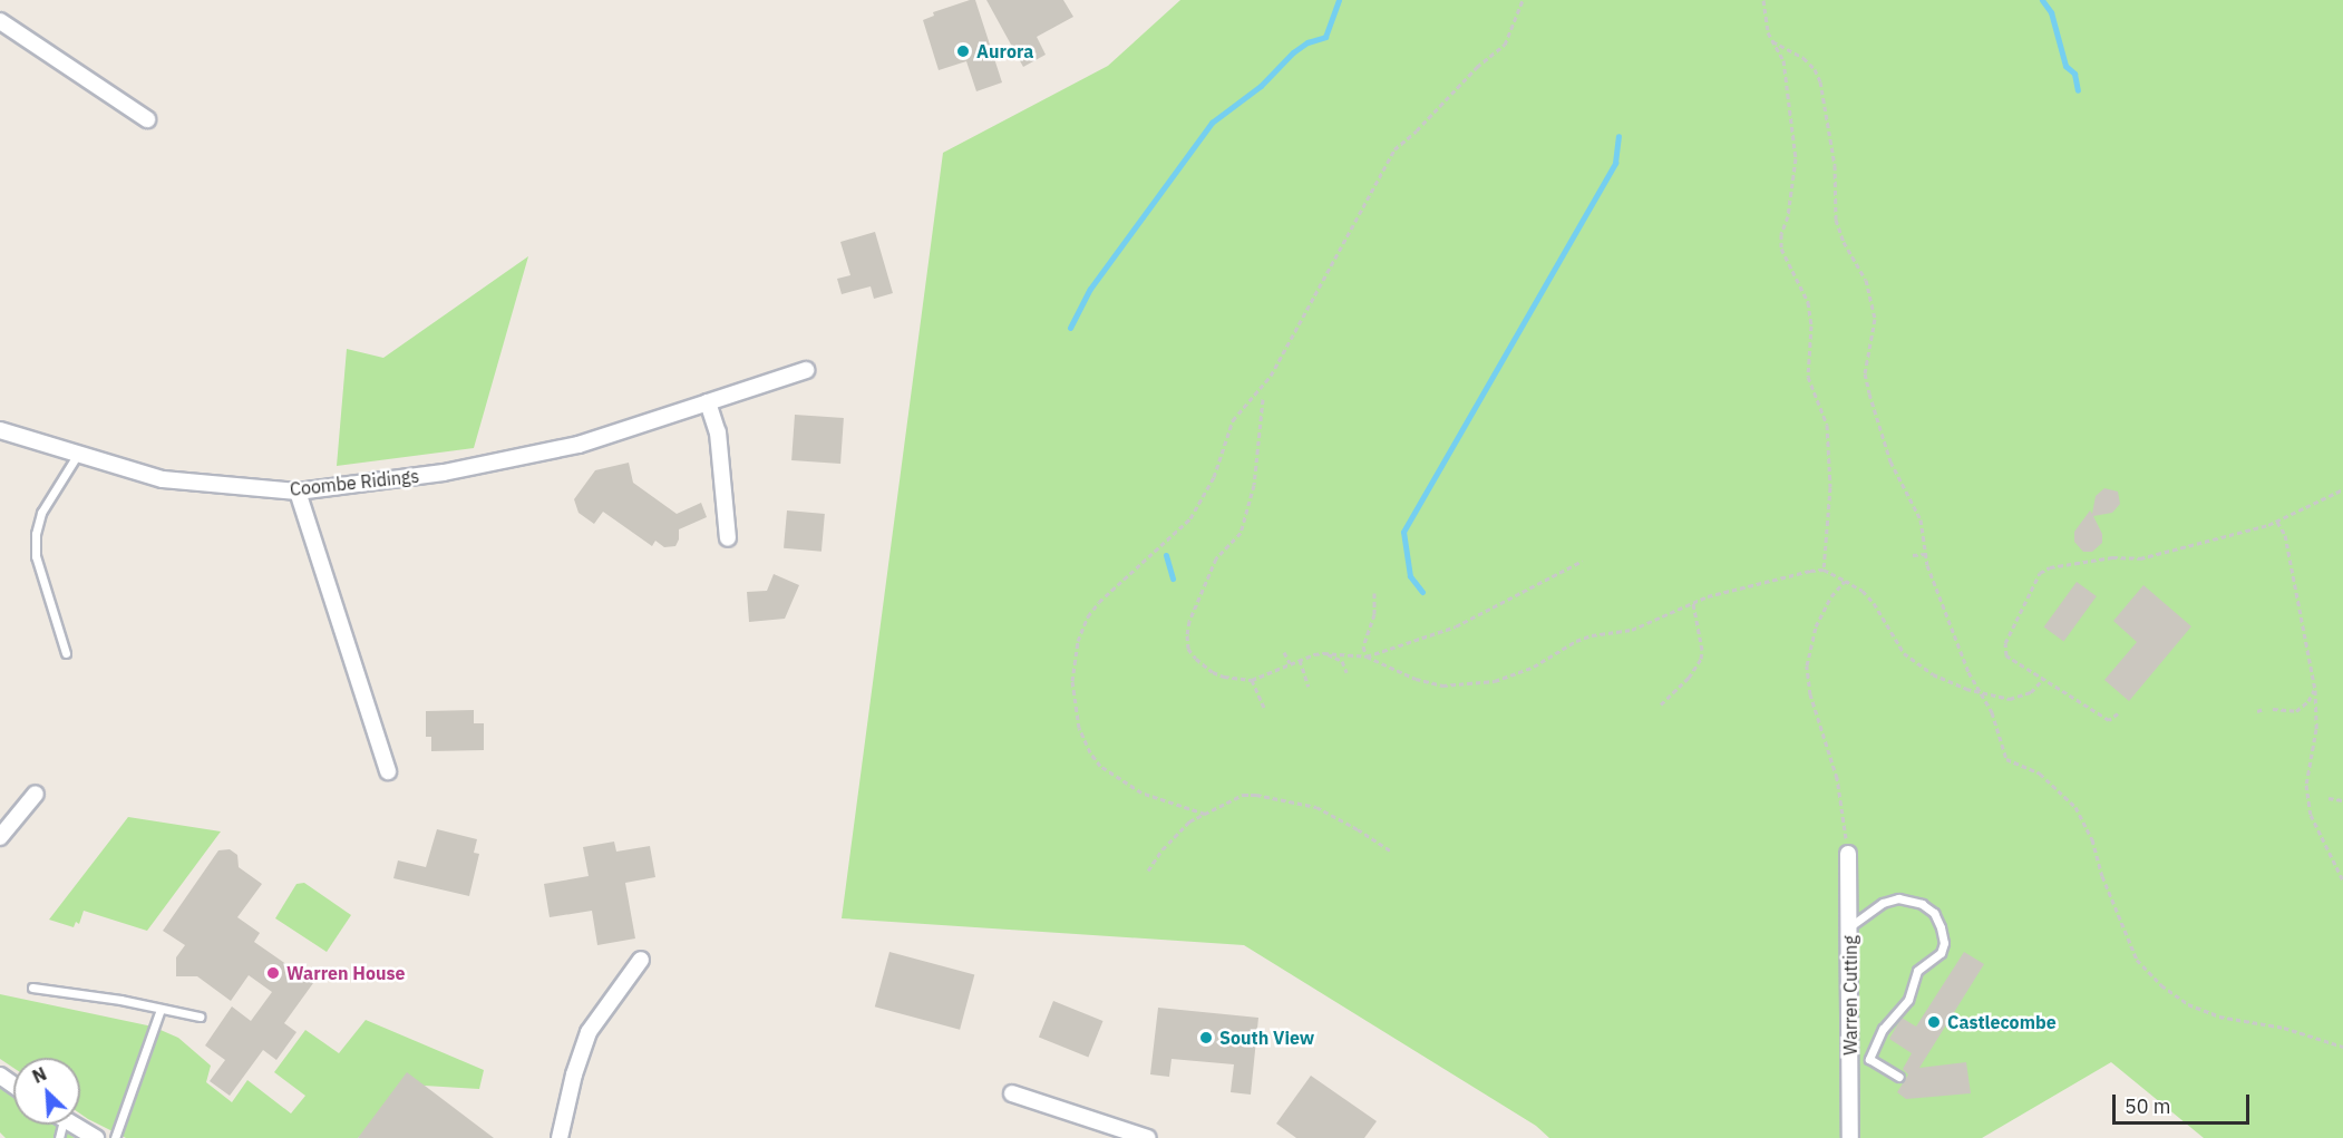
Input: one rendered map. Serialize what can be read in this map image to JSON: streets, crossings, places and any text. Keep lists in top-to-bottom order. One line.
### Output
{"streets":{"street":["Coombe Ridings","Warren Cutting"]},"places":["Aurora","Warren House","Castlecombe","South View"],"scale_bar":"50 m","north":"top left"}
